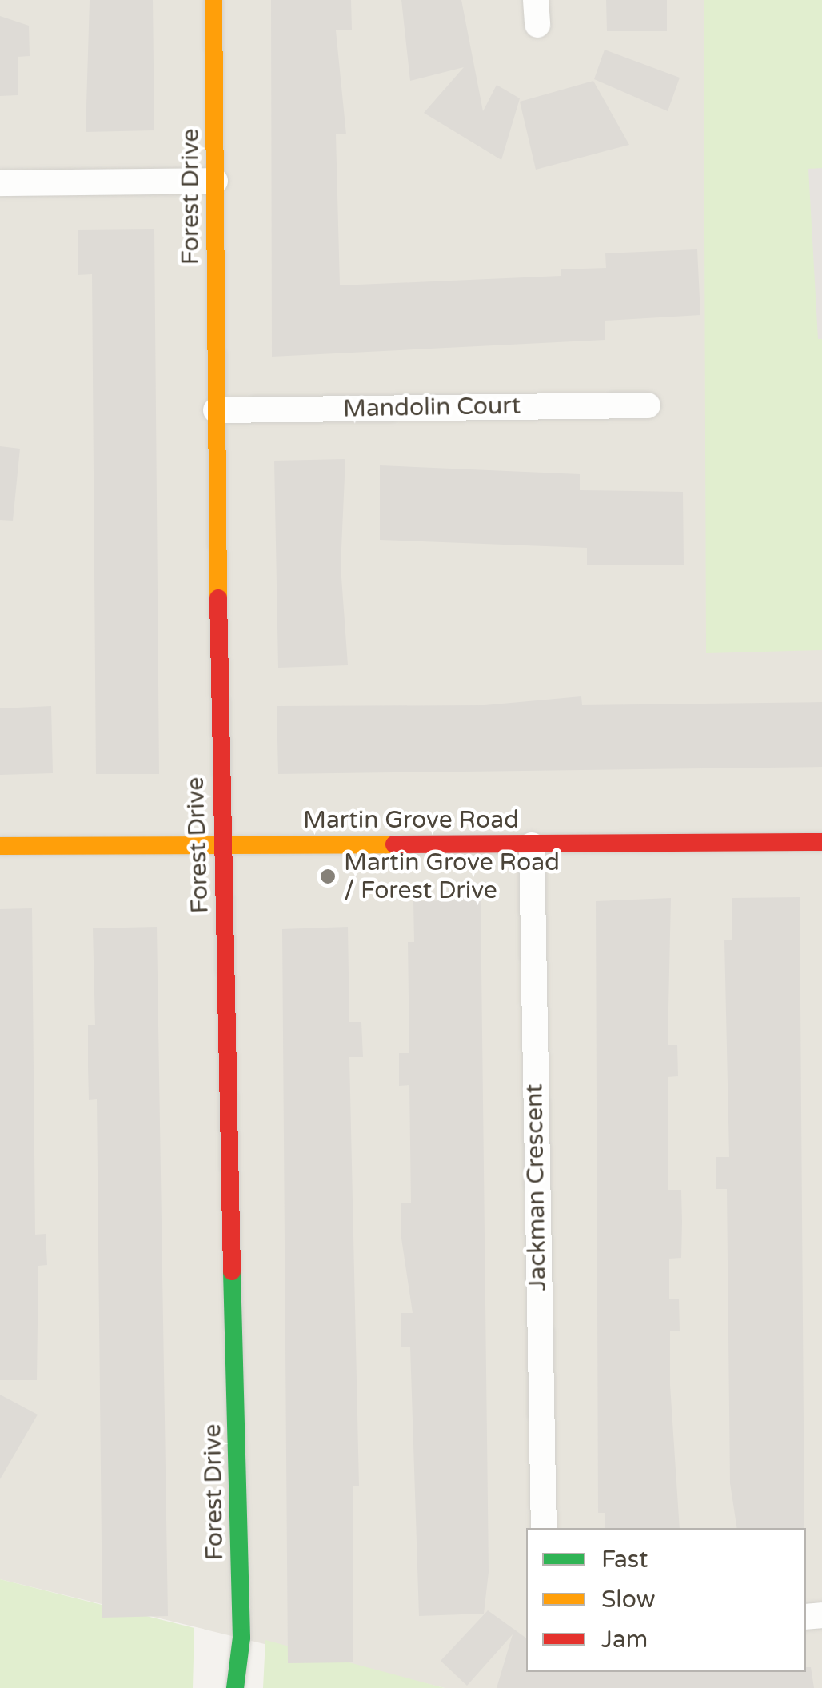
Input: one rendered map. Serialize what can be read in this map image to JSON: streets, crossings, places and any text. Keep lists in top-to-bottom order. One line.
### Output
{"streets":{"street":["Forest Drive","Mandolin Court","Martin Grove Road","Jackman Crescent"]},"crossings":[["Forest Drive","Mandolin Court"],["Forest Drive","Martin Grove Road"],["Martin Grove Road","Jackman Crescent"]],"places":["Martin Grove Road / Forest Drive"],"legend":["Fast","Slow","Jam"]}
